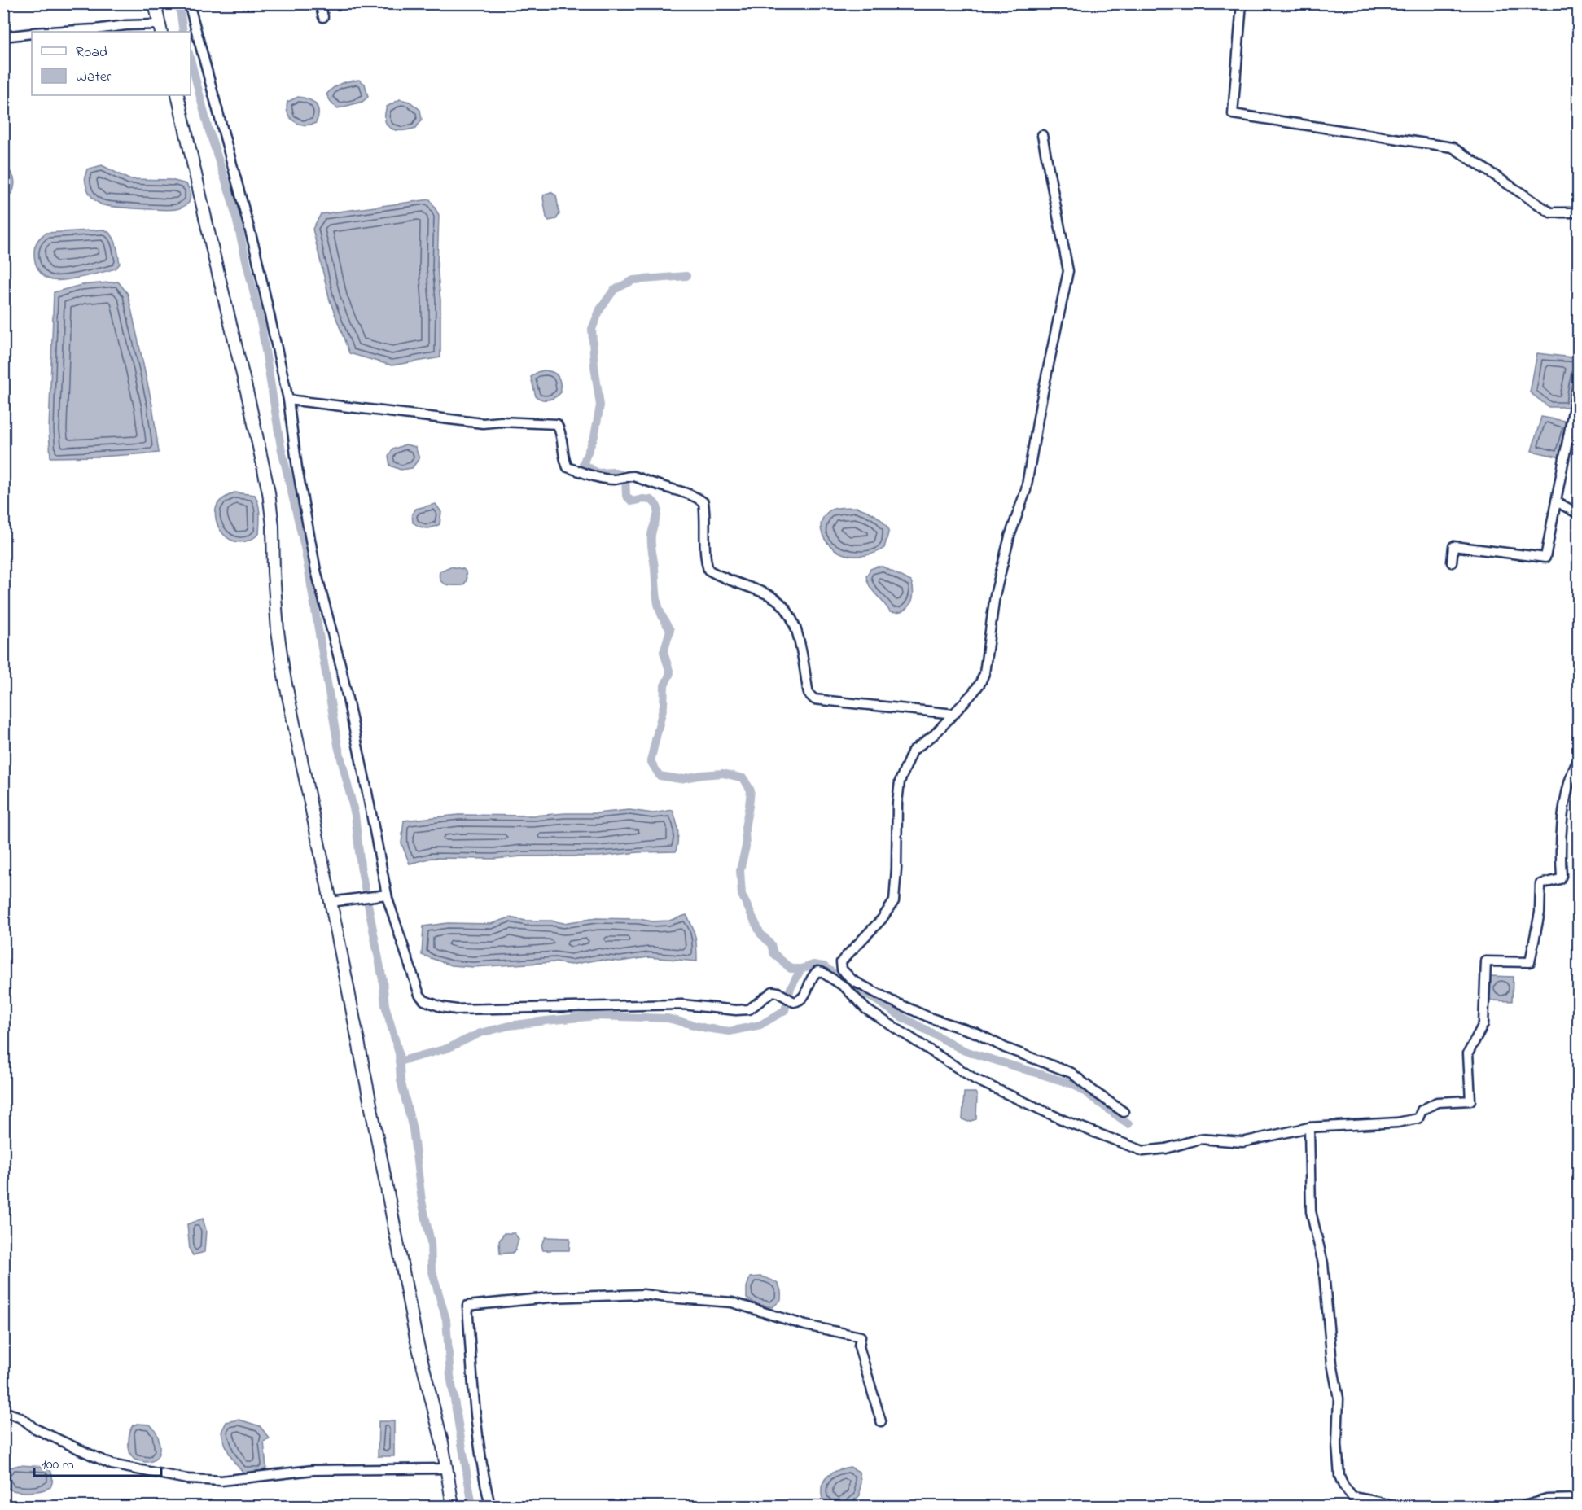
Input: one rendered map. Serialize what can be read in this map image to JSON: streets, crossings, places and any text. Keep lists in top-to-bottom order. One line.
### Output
{"legend":["Road","Water"],"scale_bar":"100 m"}
